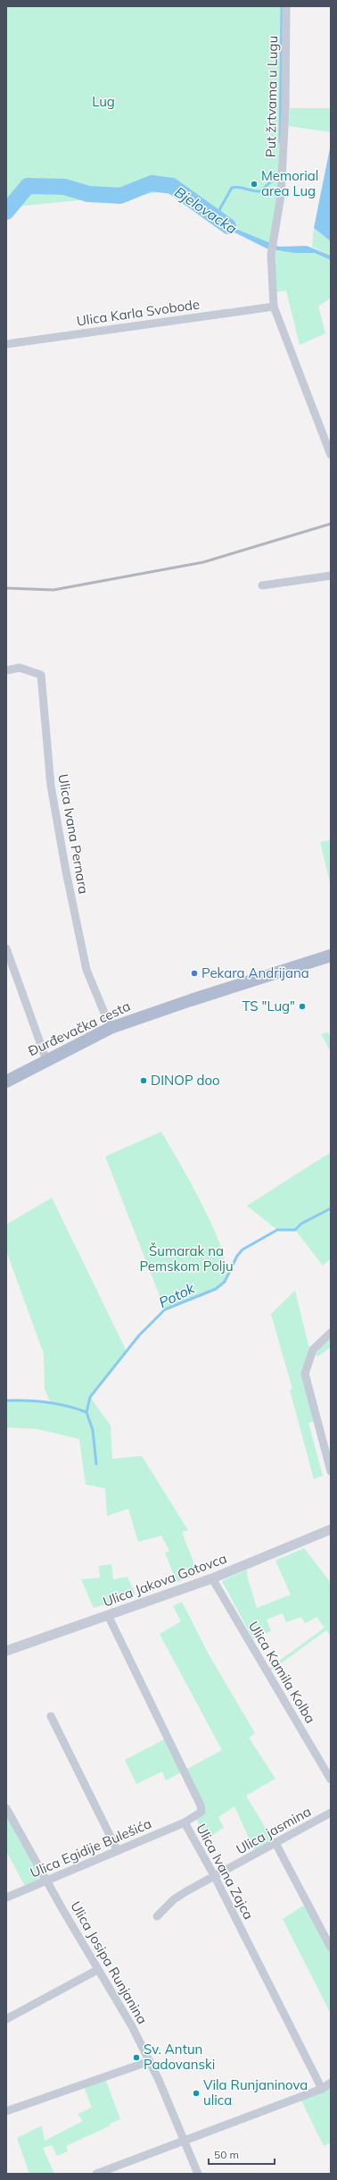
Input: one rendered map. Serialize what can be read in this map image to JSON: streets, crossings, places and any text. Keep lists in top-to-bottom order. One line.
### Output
{"streets":{"main road":["Đurđevačka cesta"],"street":["Put žrtvama u Lugu","Ulica Karla Svobode","Ulica Ivana Pernara","Ulica Jakova Gotovca","Ulica Kamila Kolba","Ulica jasmina","Ulica Egidije Bulešića","Ulica Ivana Zajca","Ulica Josipa Runjanina"]},"crossings":[["Put žrtvama u Lugu","Ulica Karla Svobode"],["Ulica Ivana Pernara","Đurđevačka cesta"],["Ulica Jakova Gotovca","Ulica Kamila Kolba"],["Ulica Jakova Gotovca","Ulica Ivana Zajca"],["Ulica jasmina","Ulica Ivana Zajca"],["Ulica Egidije Bulešića","Ulica Ivana Zajca"],["Ulica Egidije Bulešića","Ulica Josipa Runjanina"]],"water":["Bjelovacka","Potok"],"parks":["Lug","Šumarak na Pemskom Polju"],"places":["Memorial area Lug","Pekara Andrijana","TS \"Lug\"","DINOP doo","Sv. Antun Padovanski","Vila Runjaninova ulica"],"scale_bar":"50 m"}
